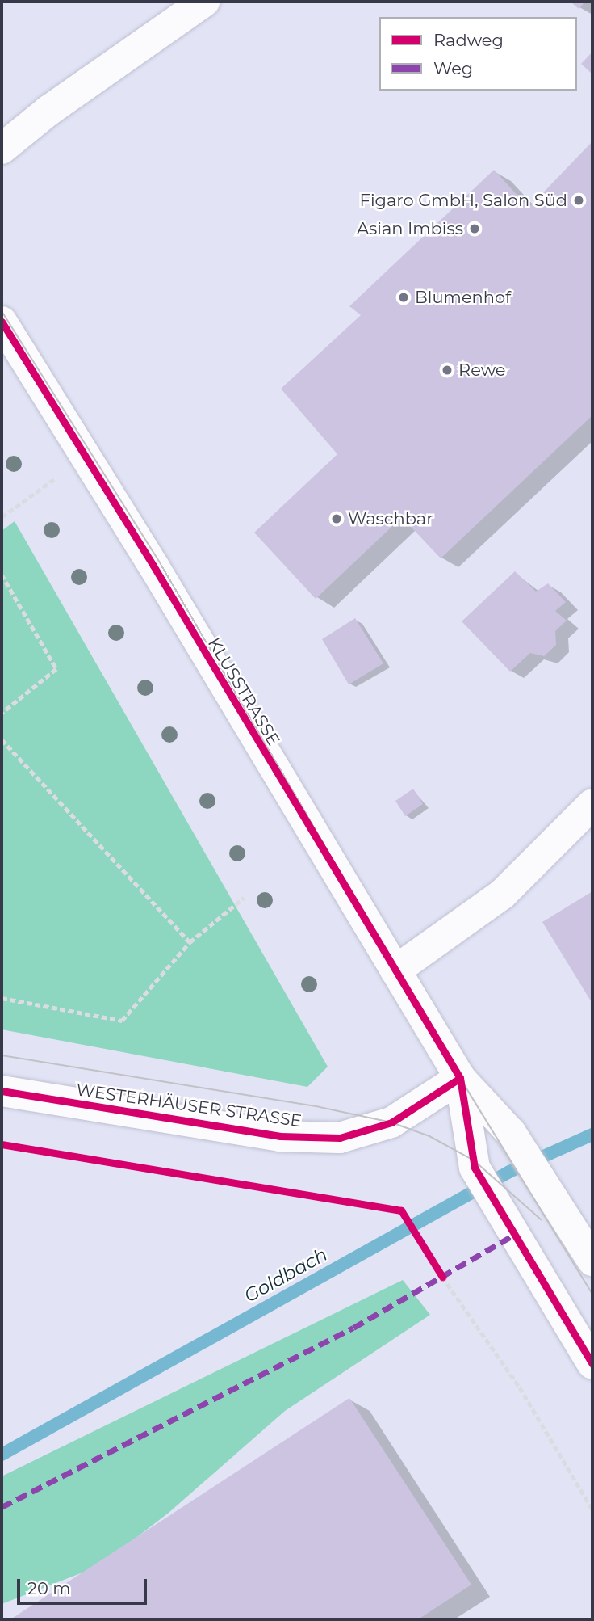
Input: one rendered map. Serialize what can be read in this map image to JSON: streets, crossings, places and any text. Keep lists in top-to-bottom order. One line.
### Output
{"streets":{"street":["KLUSSTRASSE","WESTERHÄUSER STRASSE"]},"crossings":[["KLUSSTRASSE","WESTERHÄUSER STRASSE"]],"water":["Goldbach"],"places":["Figaro GmbH, Salon Süd","Asian Imbiss","Blumenhof","Rewe","Waschbar"],"legend":["Radweg","Weg"],"scale_bar":"20 m"}
